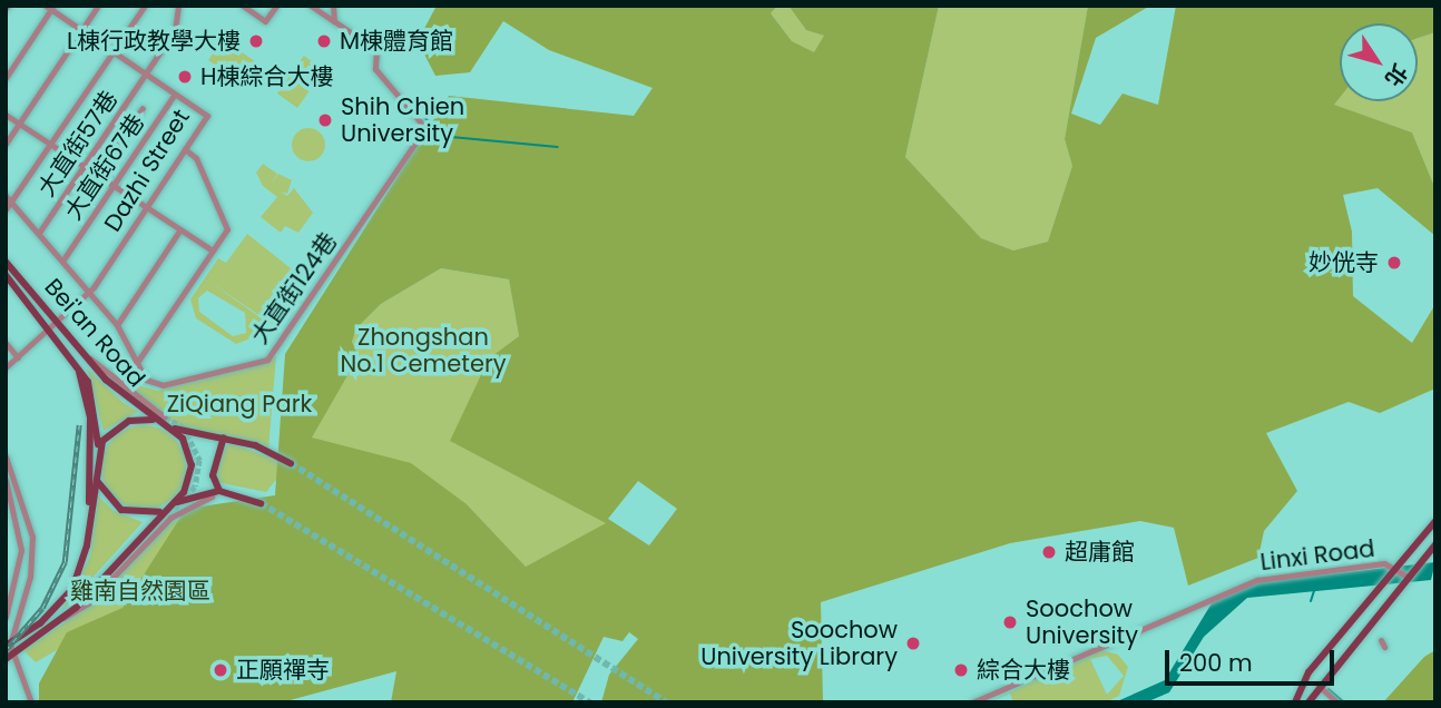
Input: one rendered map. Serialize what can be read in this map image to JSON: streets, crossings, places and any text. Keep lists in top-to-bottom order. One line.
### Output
{"streets":{"main road":["Bei'an Road"],"street":["大直街57巷","大直街67巷","Dazhi Street","大直街124巷","Linxi Road"]},"crossings":[["大直街57巷","Dazhi Street"],["大直街57巷","大直街124巷"],["大直街67巷","Dazhi Street"],["大直街67巷","大直街124巷"],["Dazhi Street","大直街124巷"],["Dazhi Street","Bei'an Road"]],"parks":["Zhongshan No.1 Cemetery","ZiQiang Park","雞南自然園區"],"places":["L棟行政教學大樓","M棟體育館","H棟綜合大樓","Shih Chien University","妙侊寺","超庸館","Soochow University","Soochow University Library","正願禪寺","綜合大樓"],"scale_bar":"200 m","north":"bottom right"}
